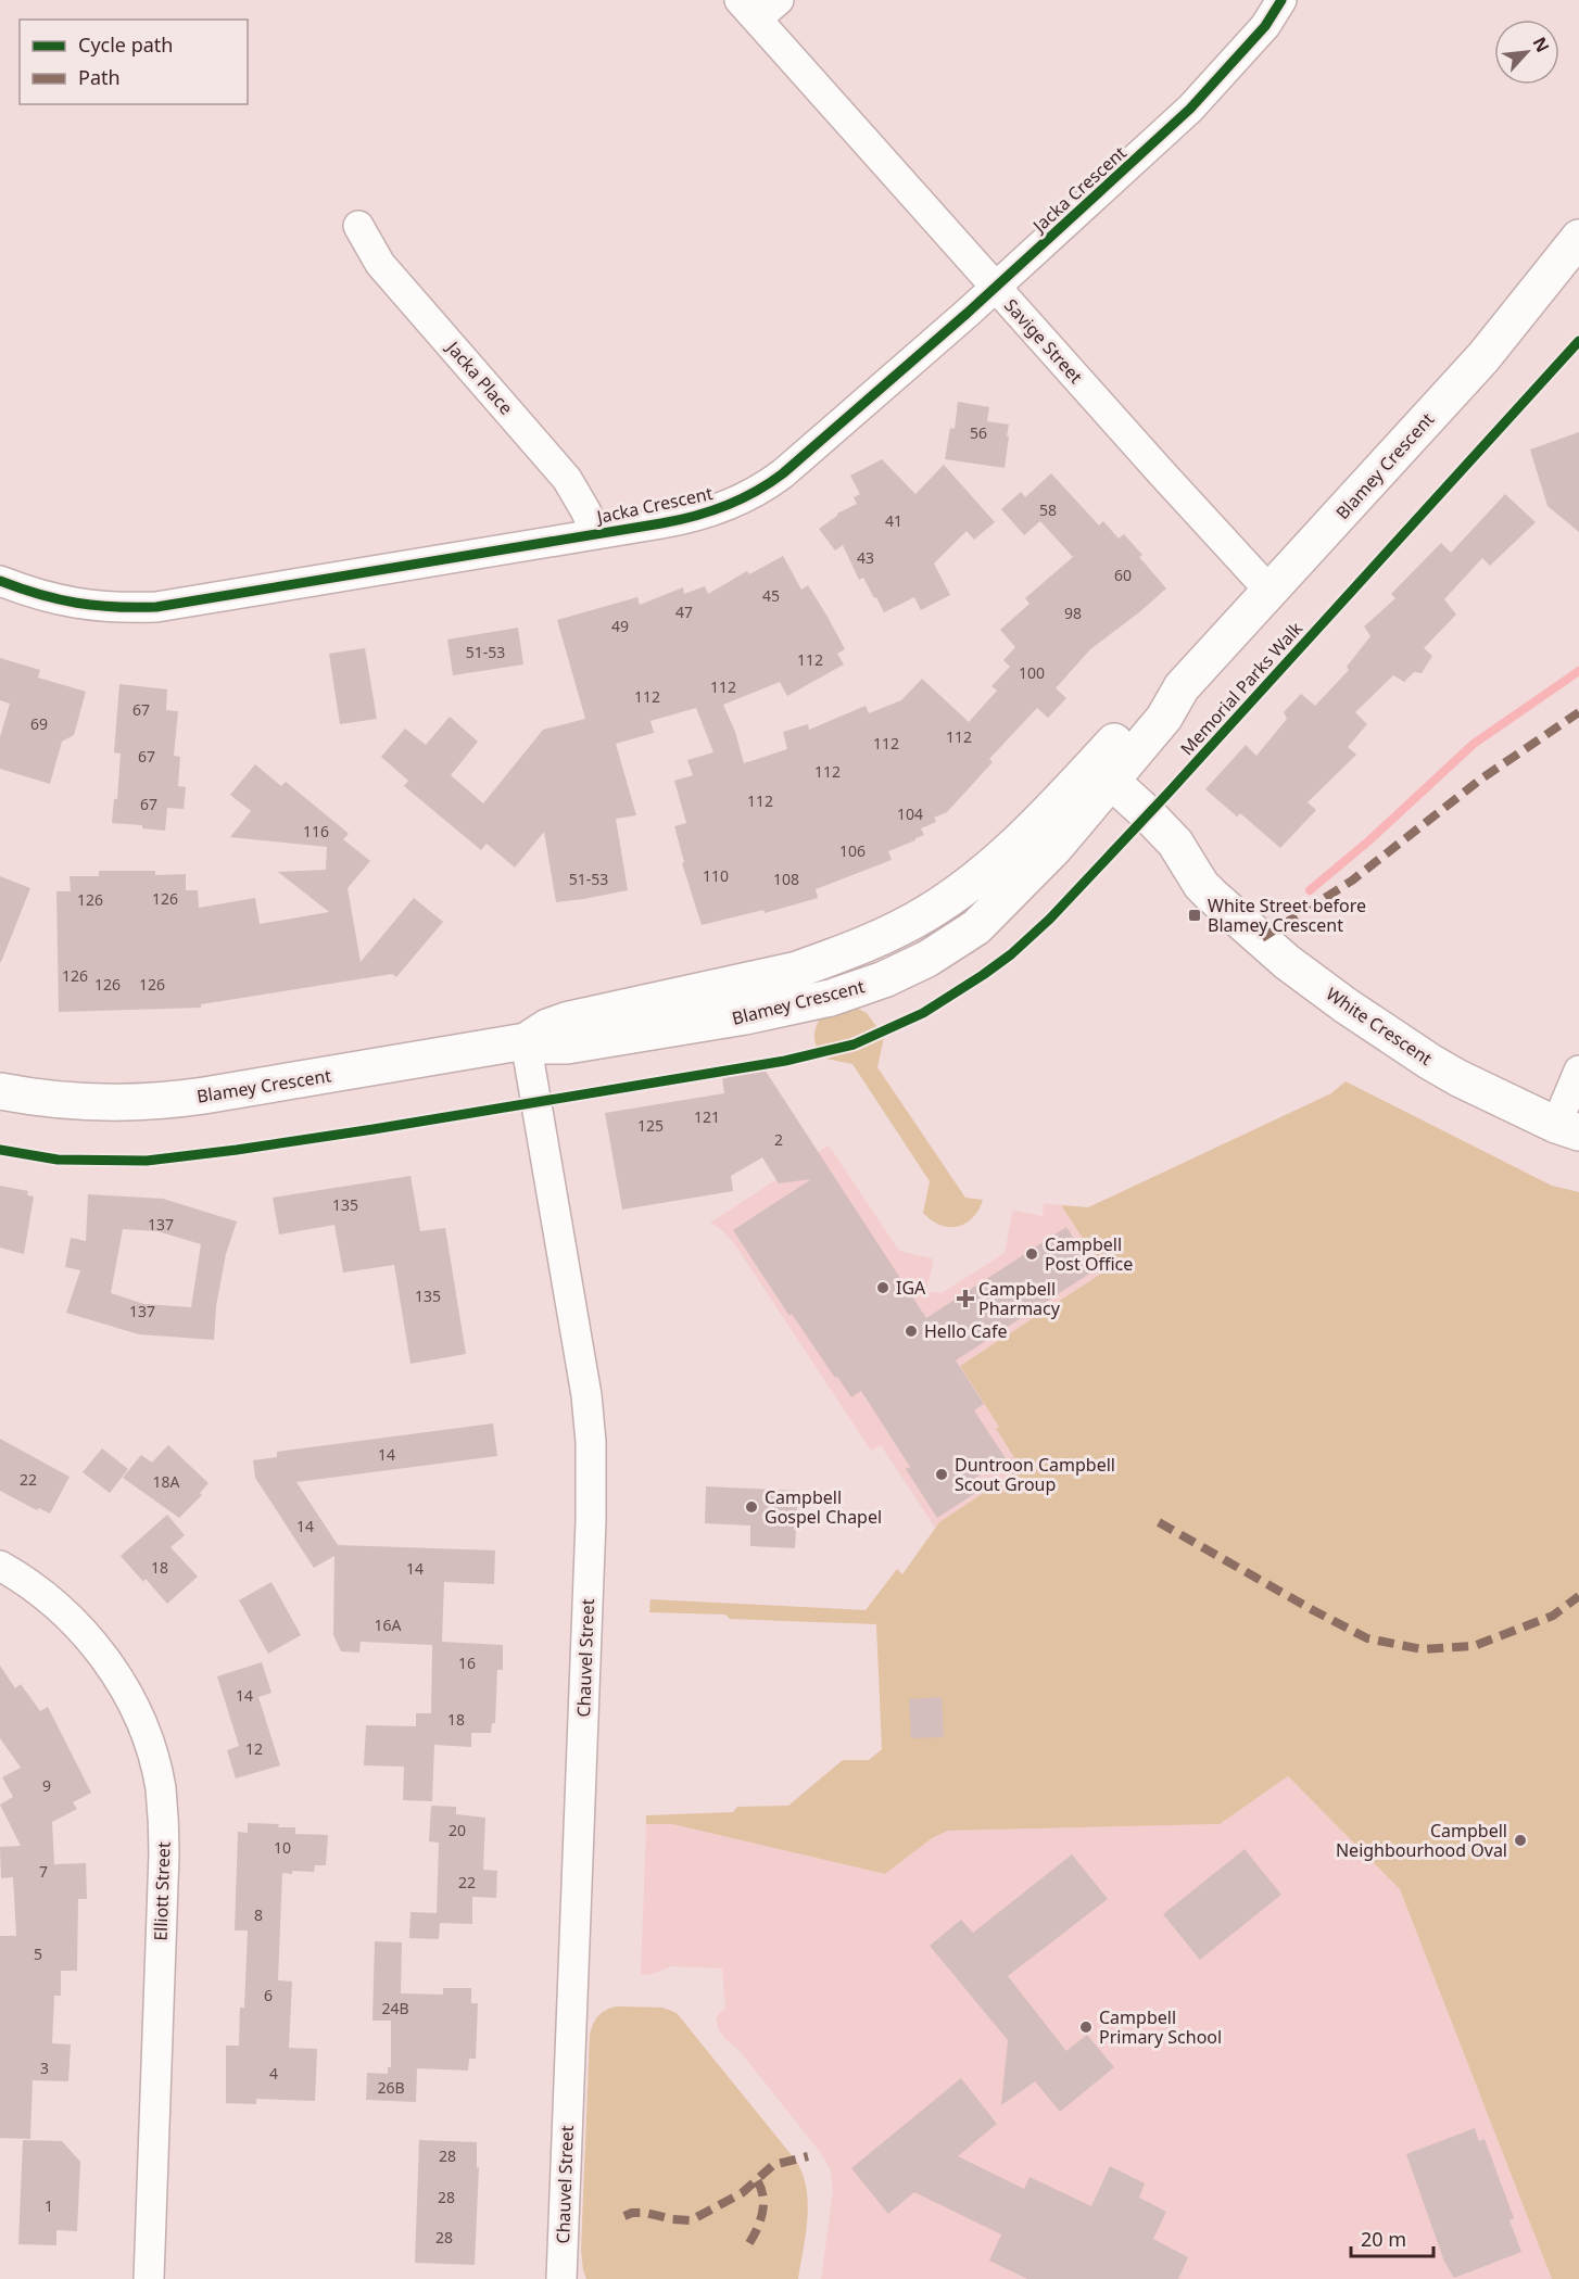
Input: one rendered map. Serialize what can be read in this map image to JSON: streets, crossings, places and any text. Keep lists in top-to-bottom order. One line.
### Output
{"streets":{"street":["Jacka Crescent","Savige Street","Jacka Place","Blamey Crescent","White Crescent","Chauvel Street","Elliott Street"],"cycle path":["Memorial Parks Walk"]},"crossings":[["Jacka Crescent","Savige Street"],["Jacka Crescent","Jacka Place"],["Savige Street","Blamey Crescent"],["Blamey Crescent","White Crescent"],["Blamey Crescent","Chauvel Street"]],"places":{"transit":["White Street before Blamey Crescent"],"other":["Campbell Post Office","IGA","Hello Cafe","Duntroon Campbell Scout Group","Campbell Gospel Chapel","Campbell Neighbourhood Oval","Campbell Primary School"],"health":["Campbell Pharmacy"]},"house_numbers":["56","58","41","43","60","45","47","98","49","51-53","112","100","112","112","67","69","112","112","67","112","112","67","104","116","106","110","51-53","108","126","126","126","126","126","121","125","2","135","137","135","137","14","22","18A","14","18","14","16A","16","14","18","12","9","20","10","7","22","8","5","6","24B","3","4","26B","28","28","1","28"],"legend":["Cycle path","Path"],"scale_bar":"20 m","north":"top right"}
